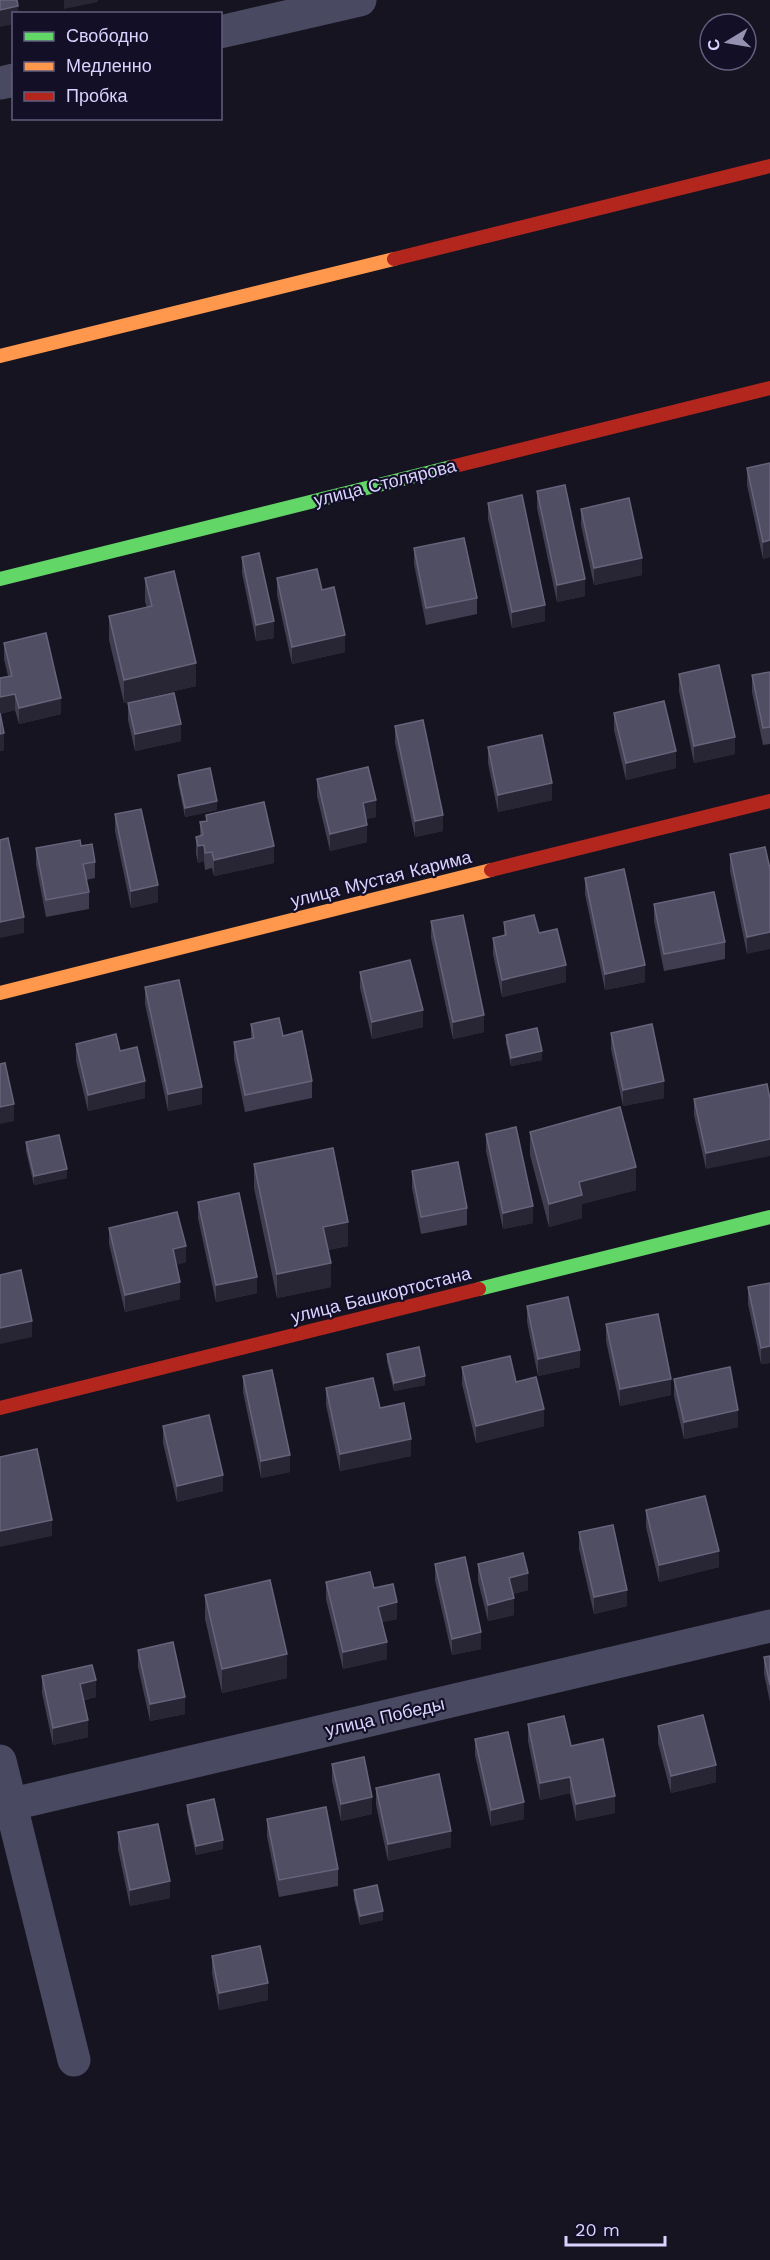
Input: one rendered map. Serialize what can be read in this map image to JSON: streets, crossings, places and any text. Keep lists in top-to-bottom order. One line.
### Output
{"streets":{"street":["улица Столярова","улица Мустая Карима","улица Башкортостана","улица Победы"]},"legend":["Свободно","Медленно","Пробка"],"scale_bar":"20 m","north":"left"}
